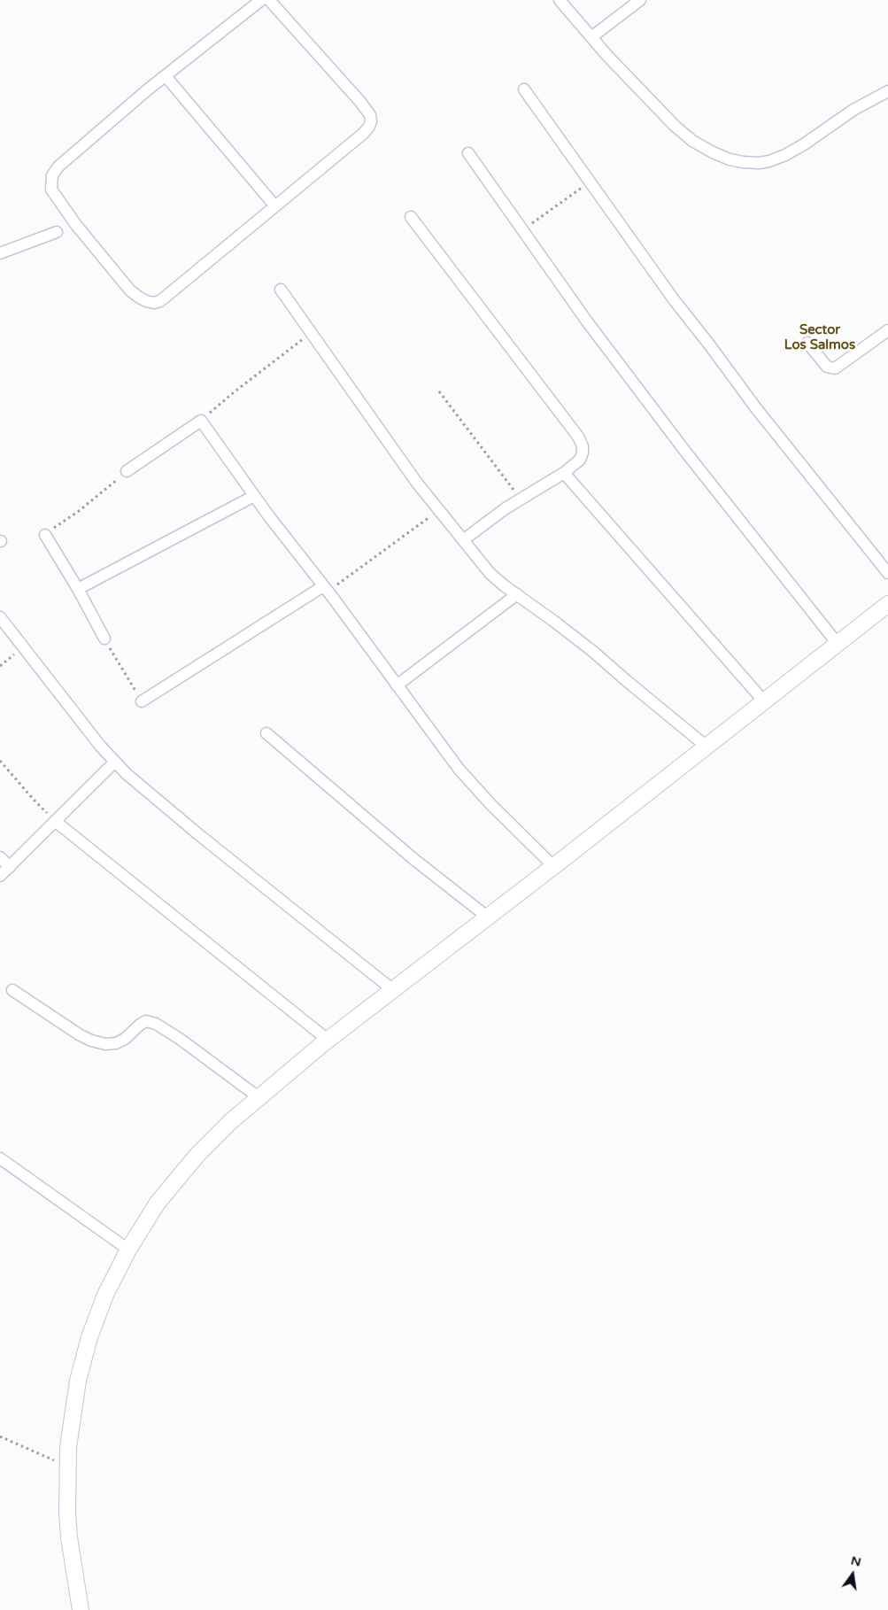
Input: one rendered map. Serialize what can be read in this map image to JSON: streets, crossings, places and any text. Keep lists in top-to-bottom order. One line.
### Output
{"districts":["Sector Los Salmos"],"north":"top"}
